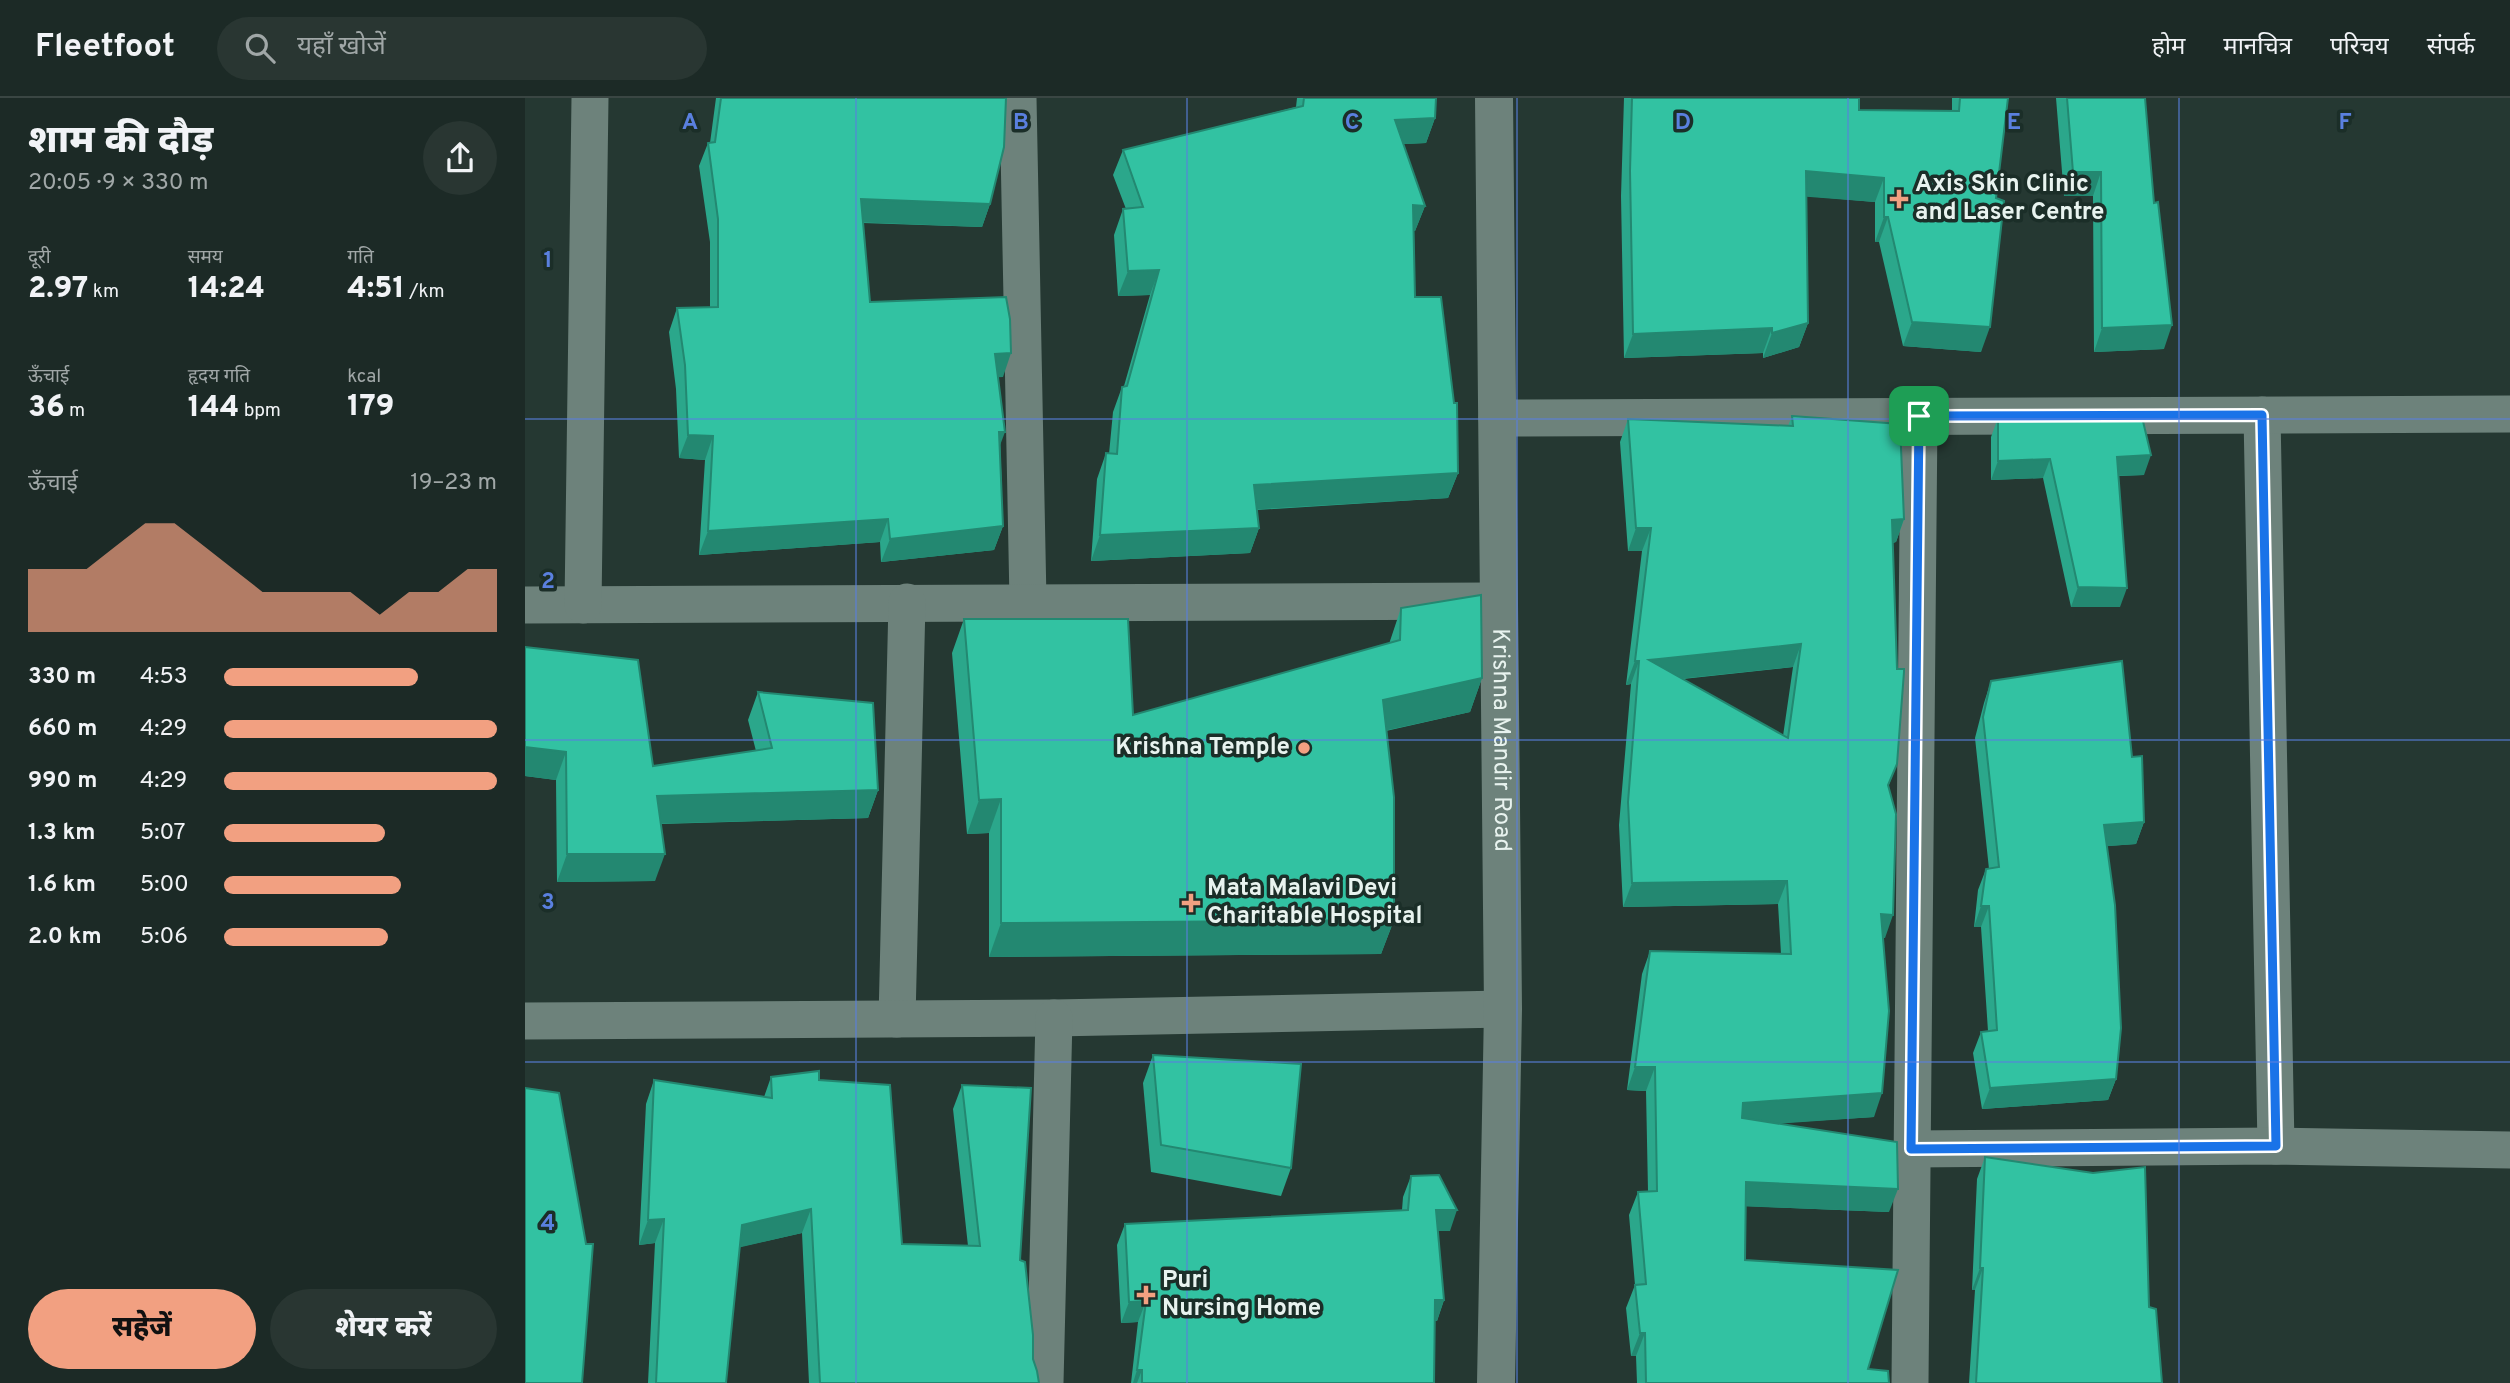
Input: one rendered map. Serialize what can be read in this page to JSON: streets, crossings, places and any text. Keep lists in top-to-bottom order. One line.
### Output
{"streets":{"street":["Krishna Mandir Road"]},"places":{"health":["Axis Skin Clinic and Laser Centre","Mata Malavi Devi Charitable Hospital","Puri Nursing Home"],"other":["Krishna Temple"]},"page":{"header":"Fleetfoot","search":"यहाँ खोजें","nav":["होम","मानचित्र","परिचय","संपर्क"],"heading":["शाम की दौड़","20:05 · 9 × 330 m"],"stats":[["दूरी","2.97 km"],["समय","14:24"],["गति","4:51 /km"],["ऊँचाई","36 m"],["हृदय गति","144 bpm"],["kcal","179"]],"chart":["ऊँचाई","19–23 m"],"list":[{"name":"330 m","note":"4:53"},{"name":"660 m","note":"4:29"},{"name":"990 m","note":"4:29"},{"name":"1.3 km","note":"5:07"},{"name":"1.6 km","note":"5:00"},{"name":"2.0 km","note":"5:06"}],"buttons":["सहेजें","शेयर करें"]},"grid":{"columns":["A","B","C","D","E","F"],"rows":["1","2","3","4"]}}
